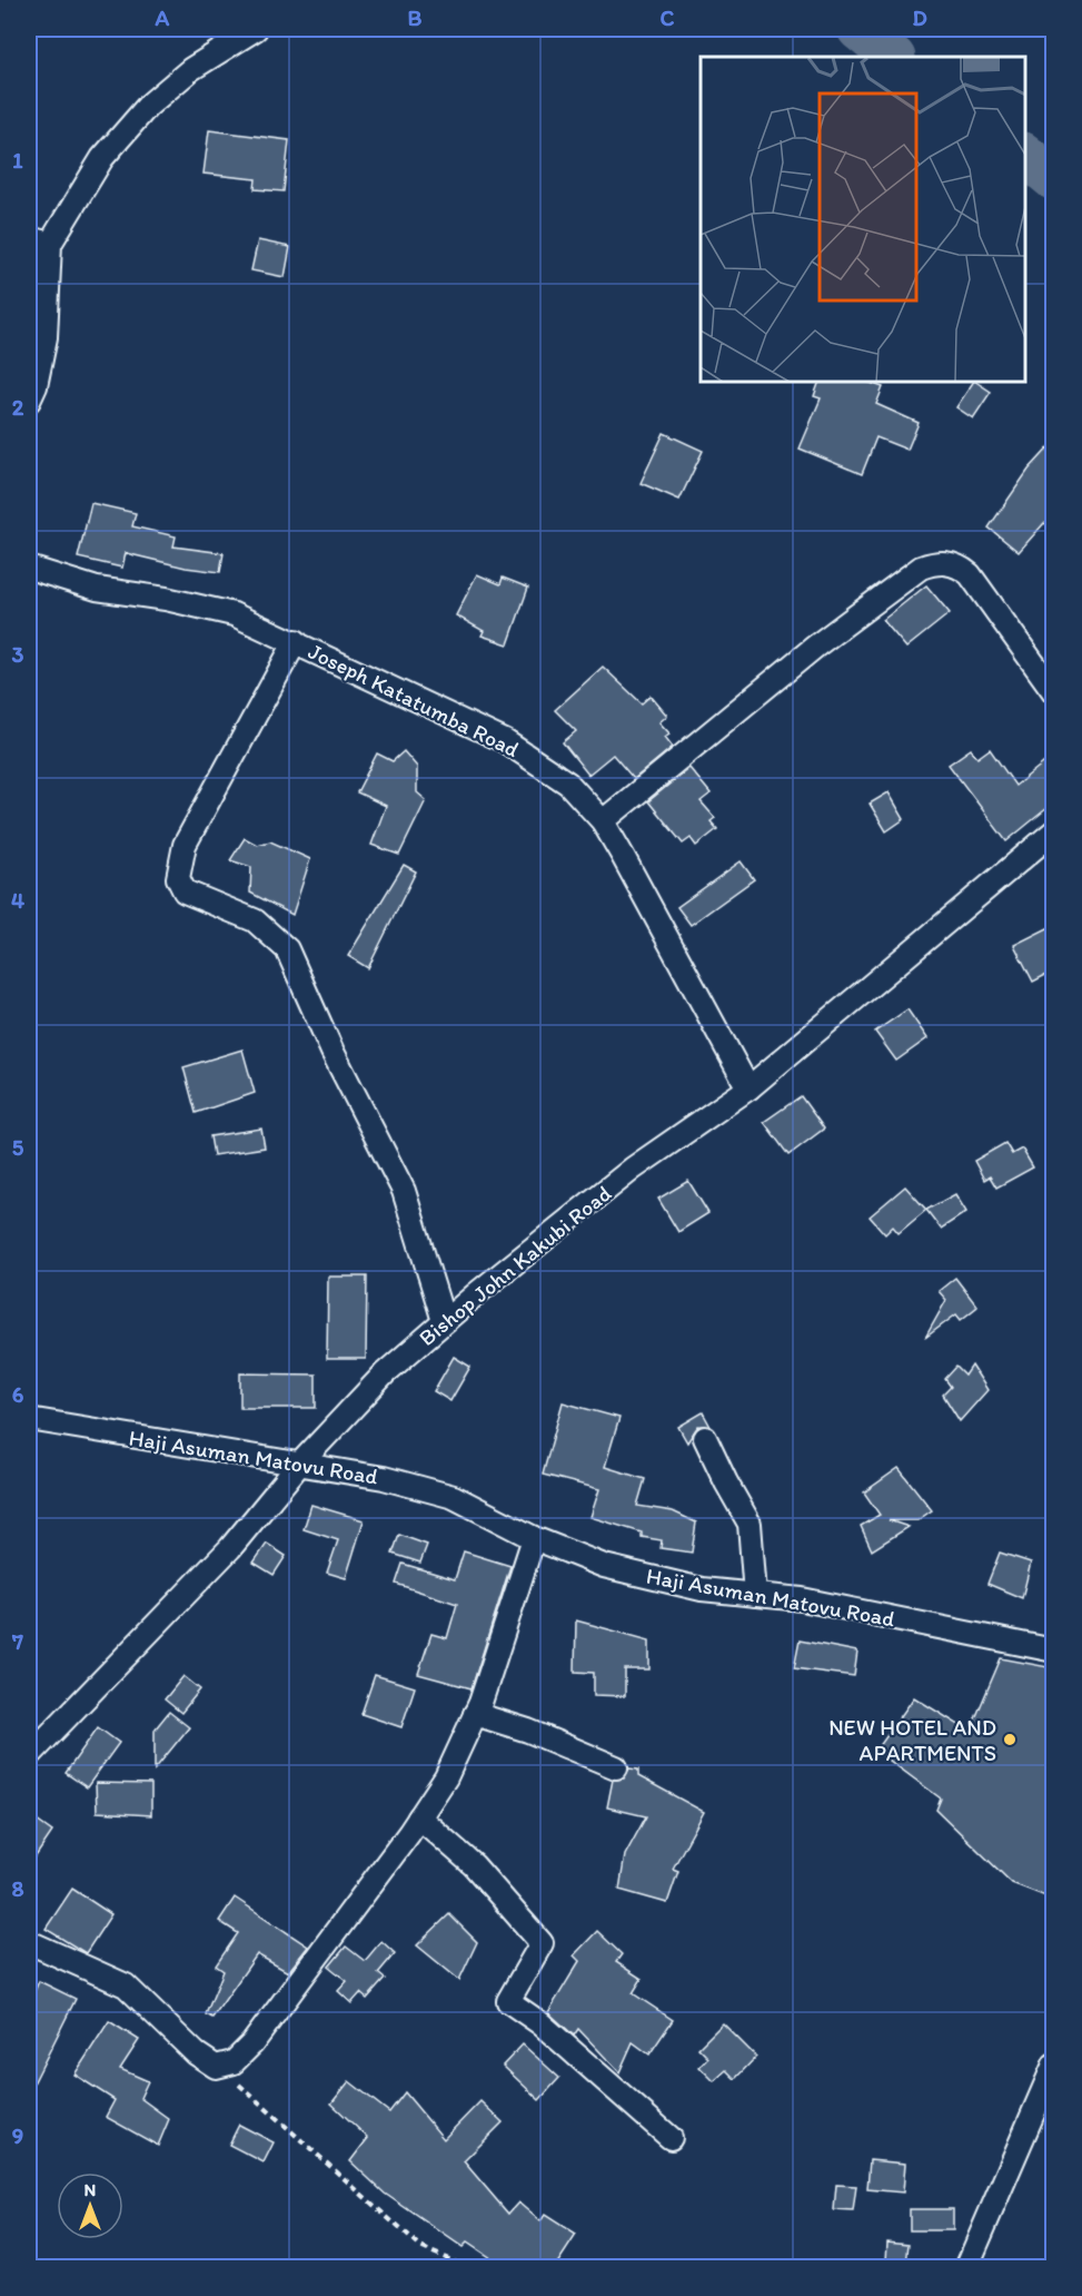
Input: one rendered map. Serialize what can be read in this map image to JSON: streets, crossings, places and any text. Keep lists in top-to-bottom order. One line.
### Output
{"streets":{"street":["Joseph Katatumba Road","Bishop John Kakubi Road","Haji Asuman Matovu Road"]},"crossings":[["Joseph Katatumba Road","Bishop John Kakubi Road"],["Bishop John Kakubi Road","Haji Asuman Matovu Road"]],"places":["NEW HOTEL AND APARTMENTS"],"north":"top","grid":{"columns":["A","B","C","D"],"rows":["1","2","3","4","5","6","7","8","9"]}}
